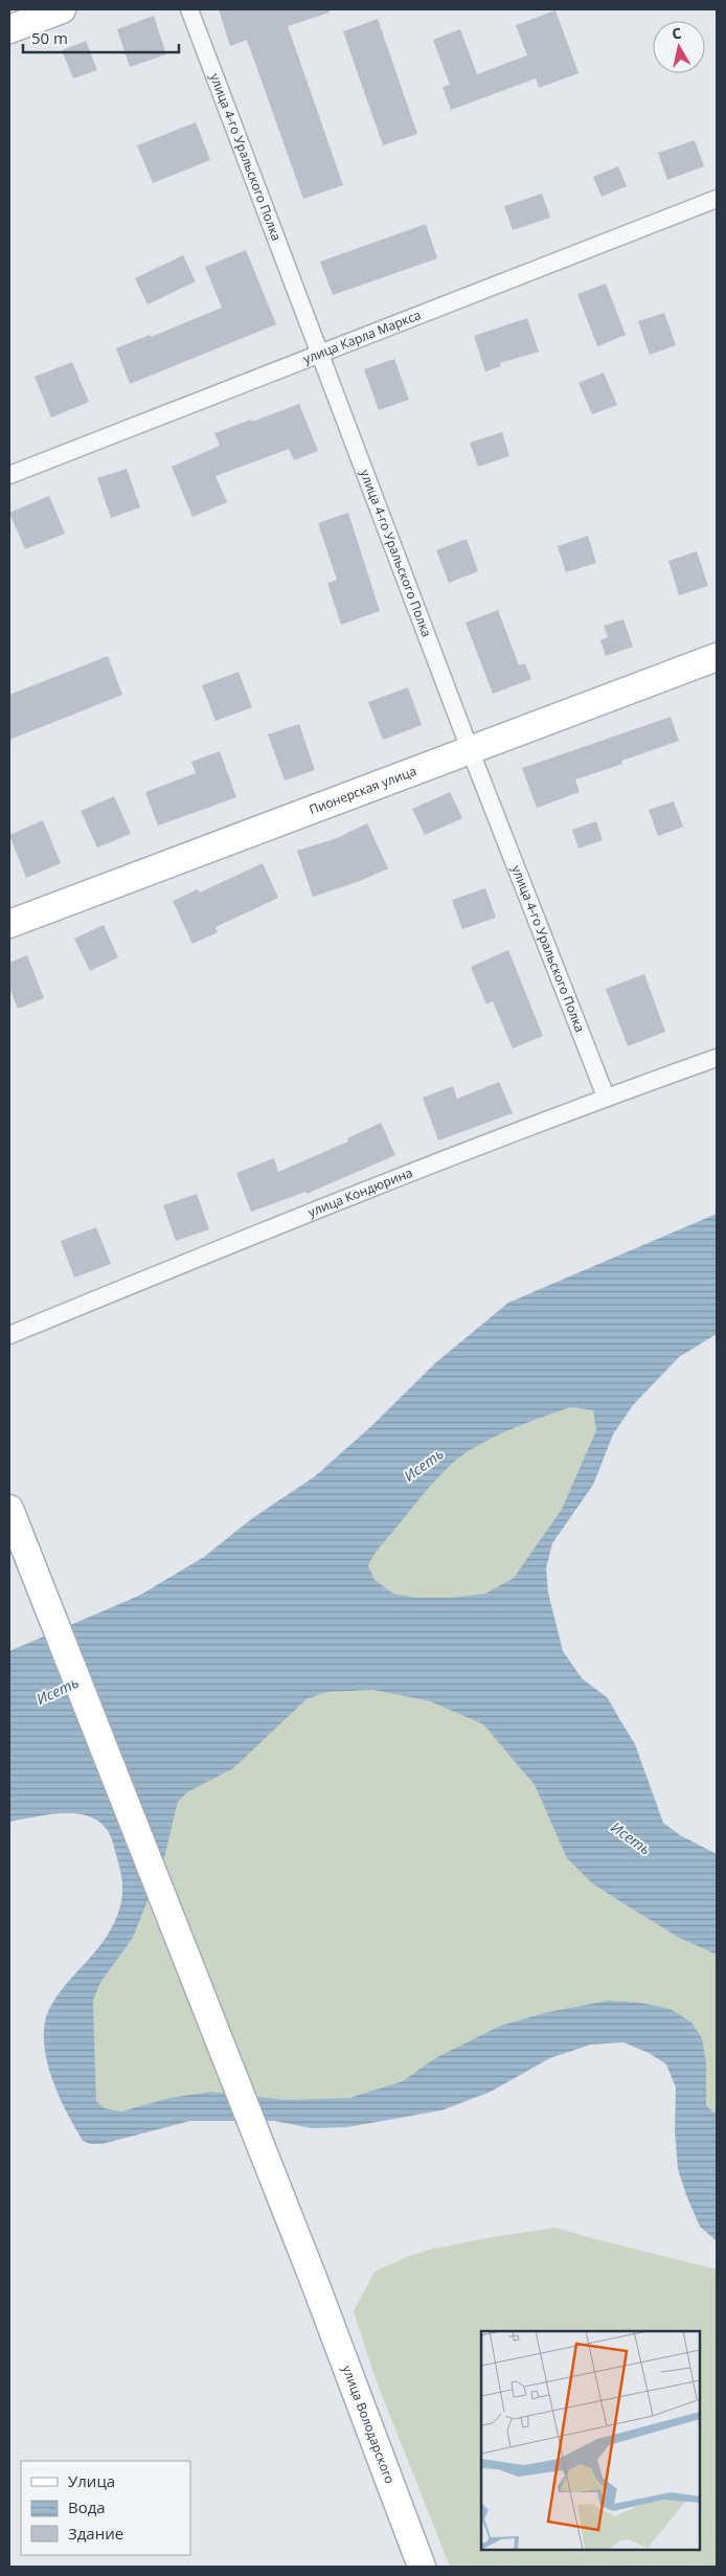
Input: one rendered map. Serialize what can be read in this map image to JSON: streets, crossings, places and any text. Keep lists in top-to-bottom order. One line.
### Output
{"streets":{"main road":["Пионерская улица","улица Володарского"],"street":["улица 4-го Уральского Полка","улица Карла Маркса","улица Кондюрина"]},"crossings":[["улица 4-го Уральского Полка","улица Карла Маркса"],["улица 4-го Уральского Полка","Пионерская улица"],["улица 4-го Уральского Полка","улица Кондюрина"]],"water":["Исеть"],"legend":["Улица","Вода","Здание"],"scale_bar":"50 m","north":"top"}
